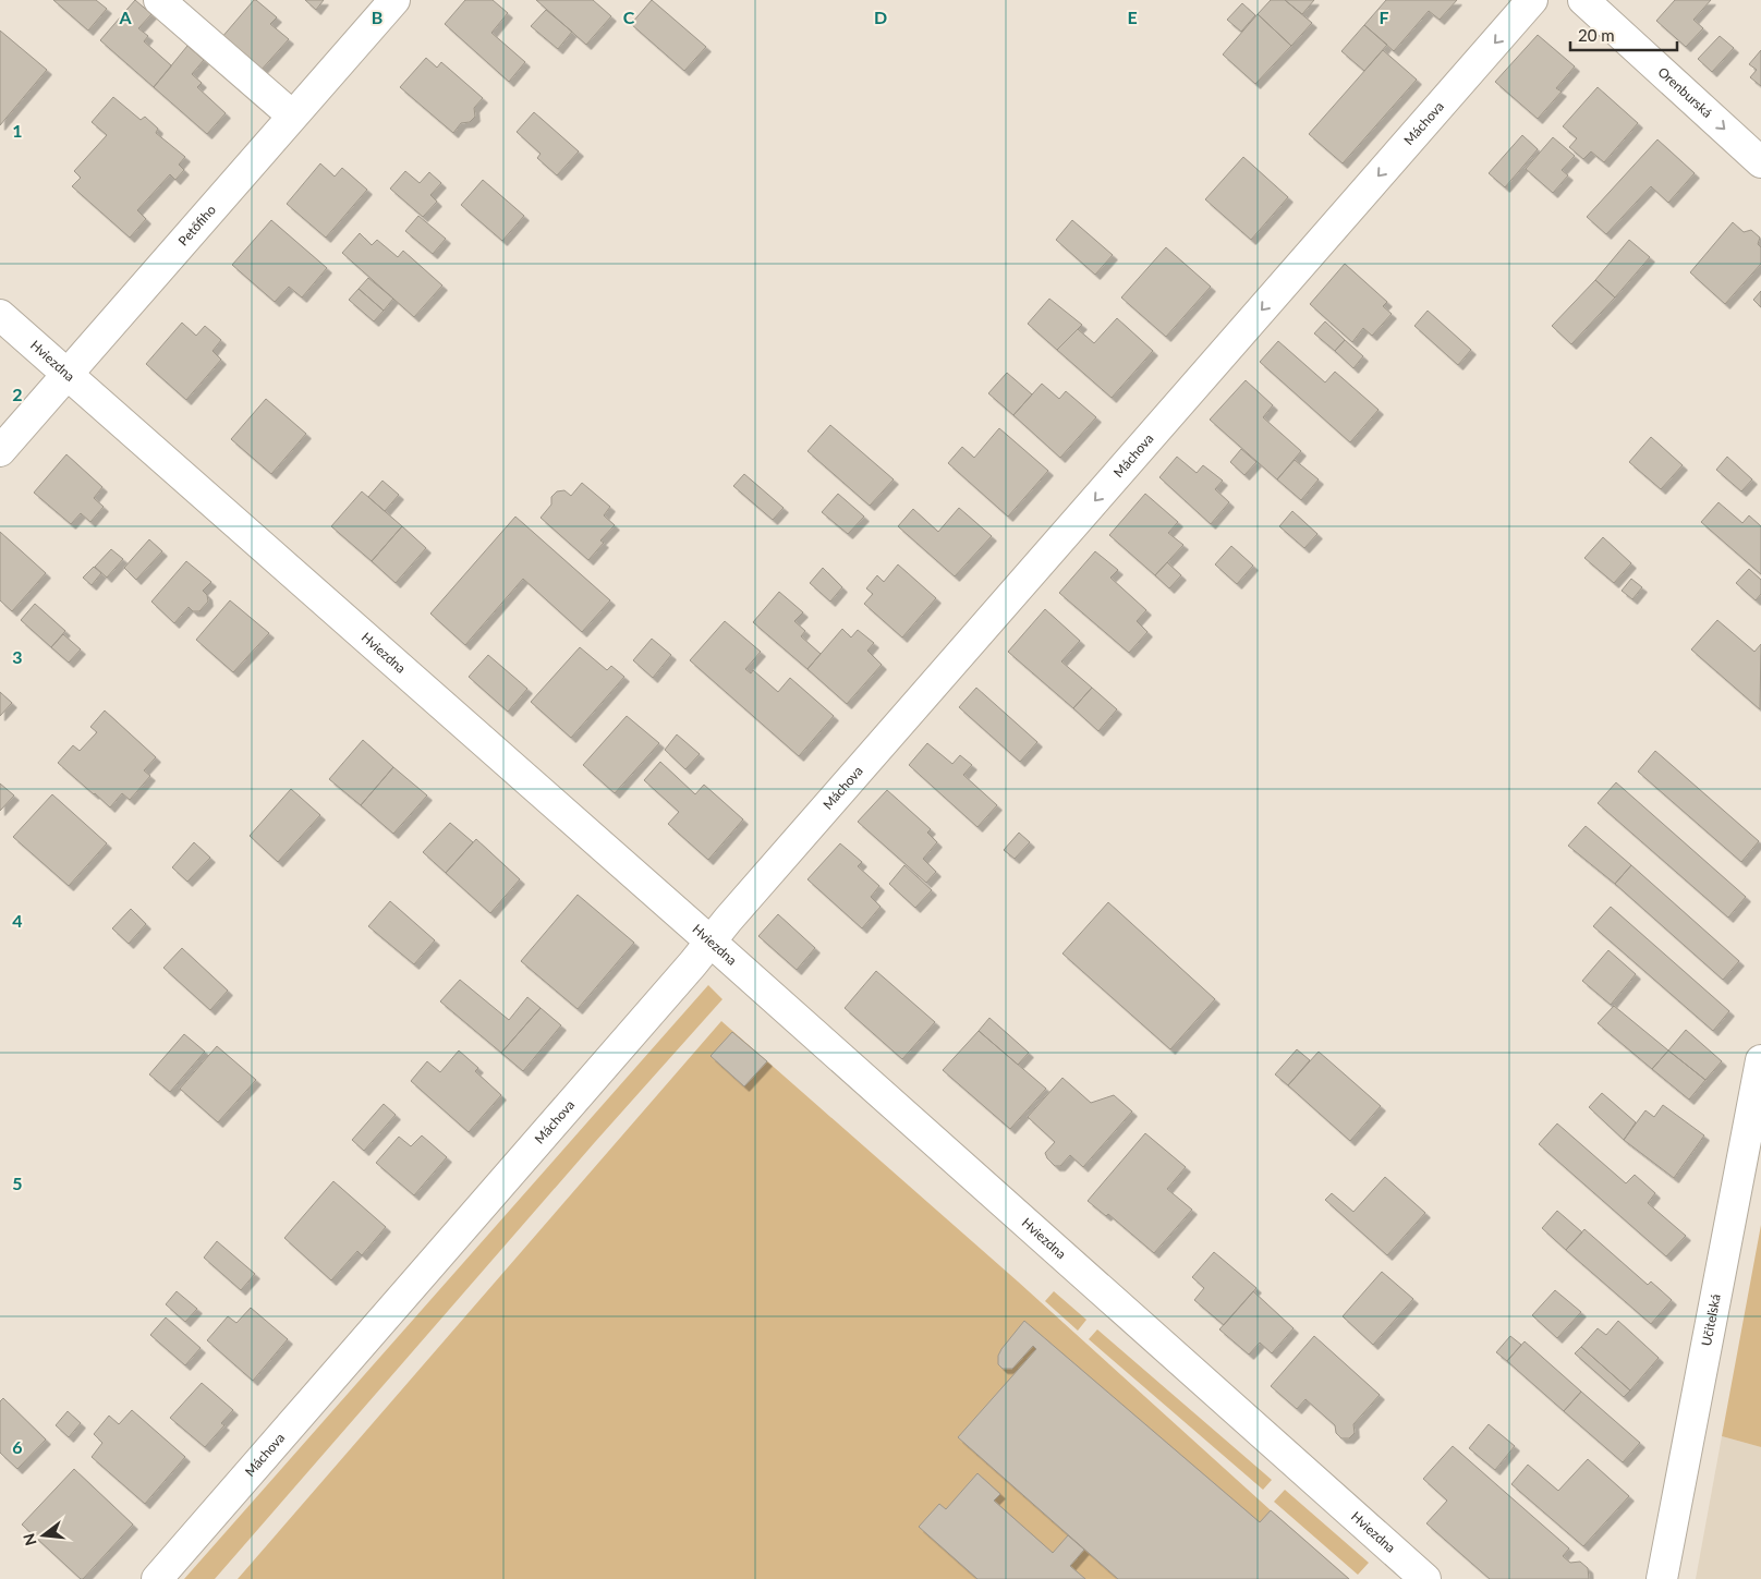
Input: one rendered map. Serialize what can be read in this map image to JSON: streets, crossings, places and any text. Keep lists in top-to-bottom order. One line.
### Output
{"streets":{"street":["Orenburská","Máchova","Petőfiho","Hviezdna","Učiteľská"]},"crossings":[["Máchova","Hviezdna"],["Petőfiho","Hviezdna"]],"one_way":["Orenburská","Máchova"],"scale_bar":"20 m","north":"left","grid":{"columns":["A","B","C","D","E","F"],"rows":["1","2","3","4","5","6"]}}
